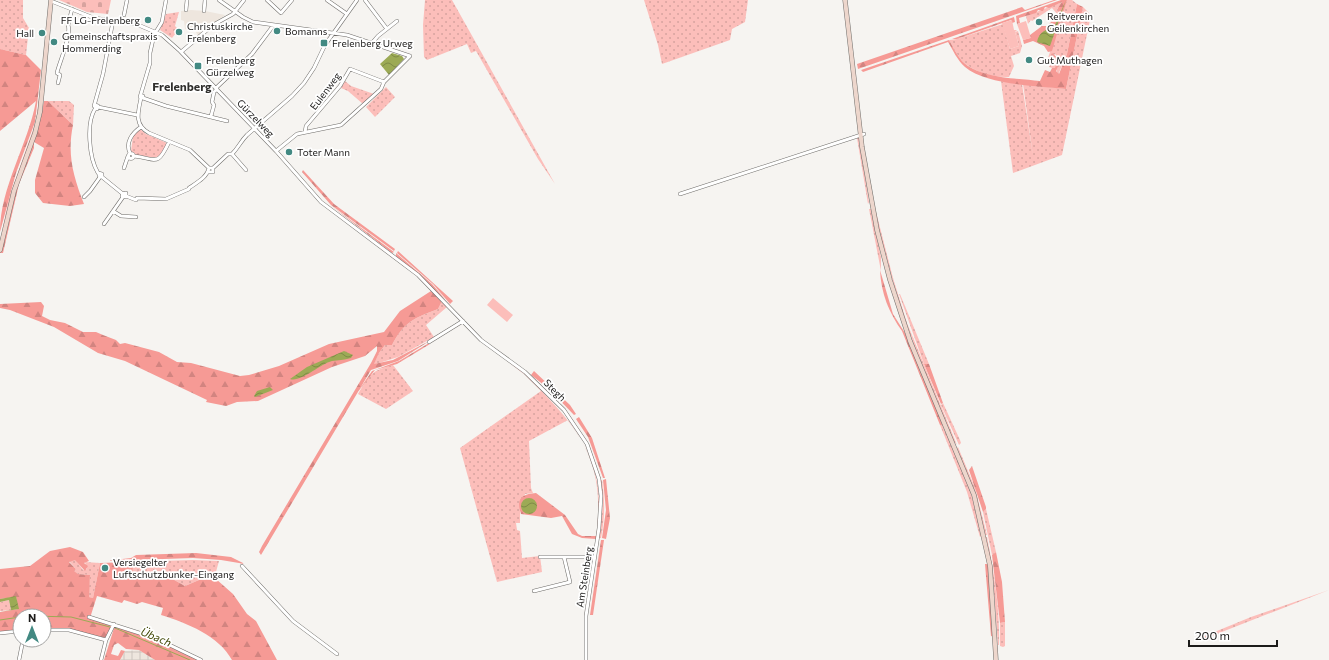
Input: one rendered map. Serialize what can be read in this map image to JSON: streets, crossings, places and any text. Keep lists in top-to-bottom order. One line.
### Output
{"streets":{"street":["Eulenweg","Gürzelweg","Stegh","Am Steinberg"]},"crossings":[["Gürzelweg","Stegh"],["Stegh","Am Steinberg"]],"districts":["Frelenberg"],"water":["Übach"],"places":{"other":["FF LG-Frelenberg","Reitverein Geilenkirchen","Bomanns","Christuskirche Frelenberg","Hall","Gemeinschaftspraxis Hommerding","Gut Muthagen","Toter Mann","Versiegelter Luftschutzbunker-Eingang"],"transit":["Frelenberg Urweg","Frelenberg Gürzelweg"]},"scale_bar":"200 m","north":"top"}
